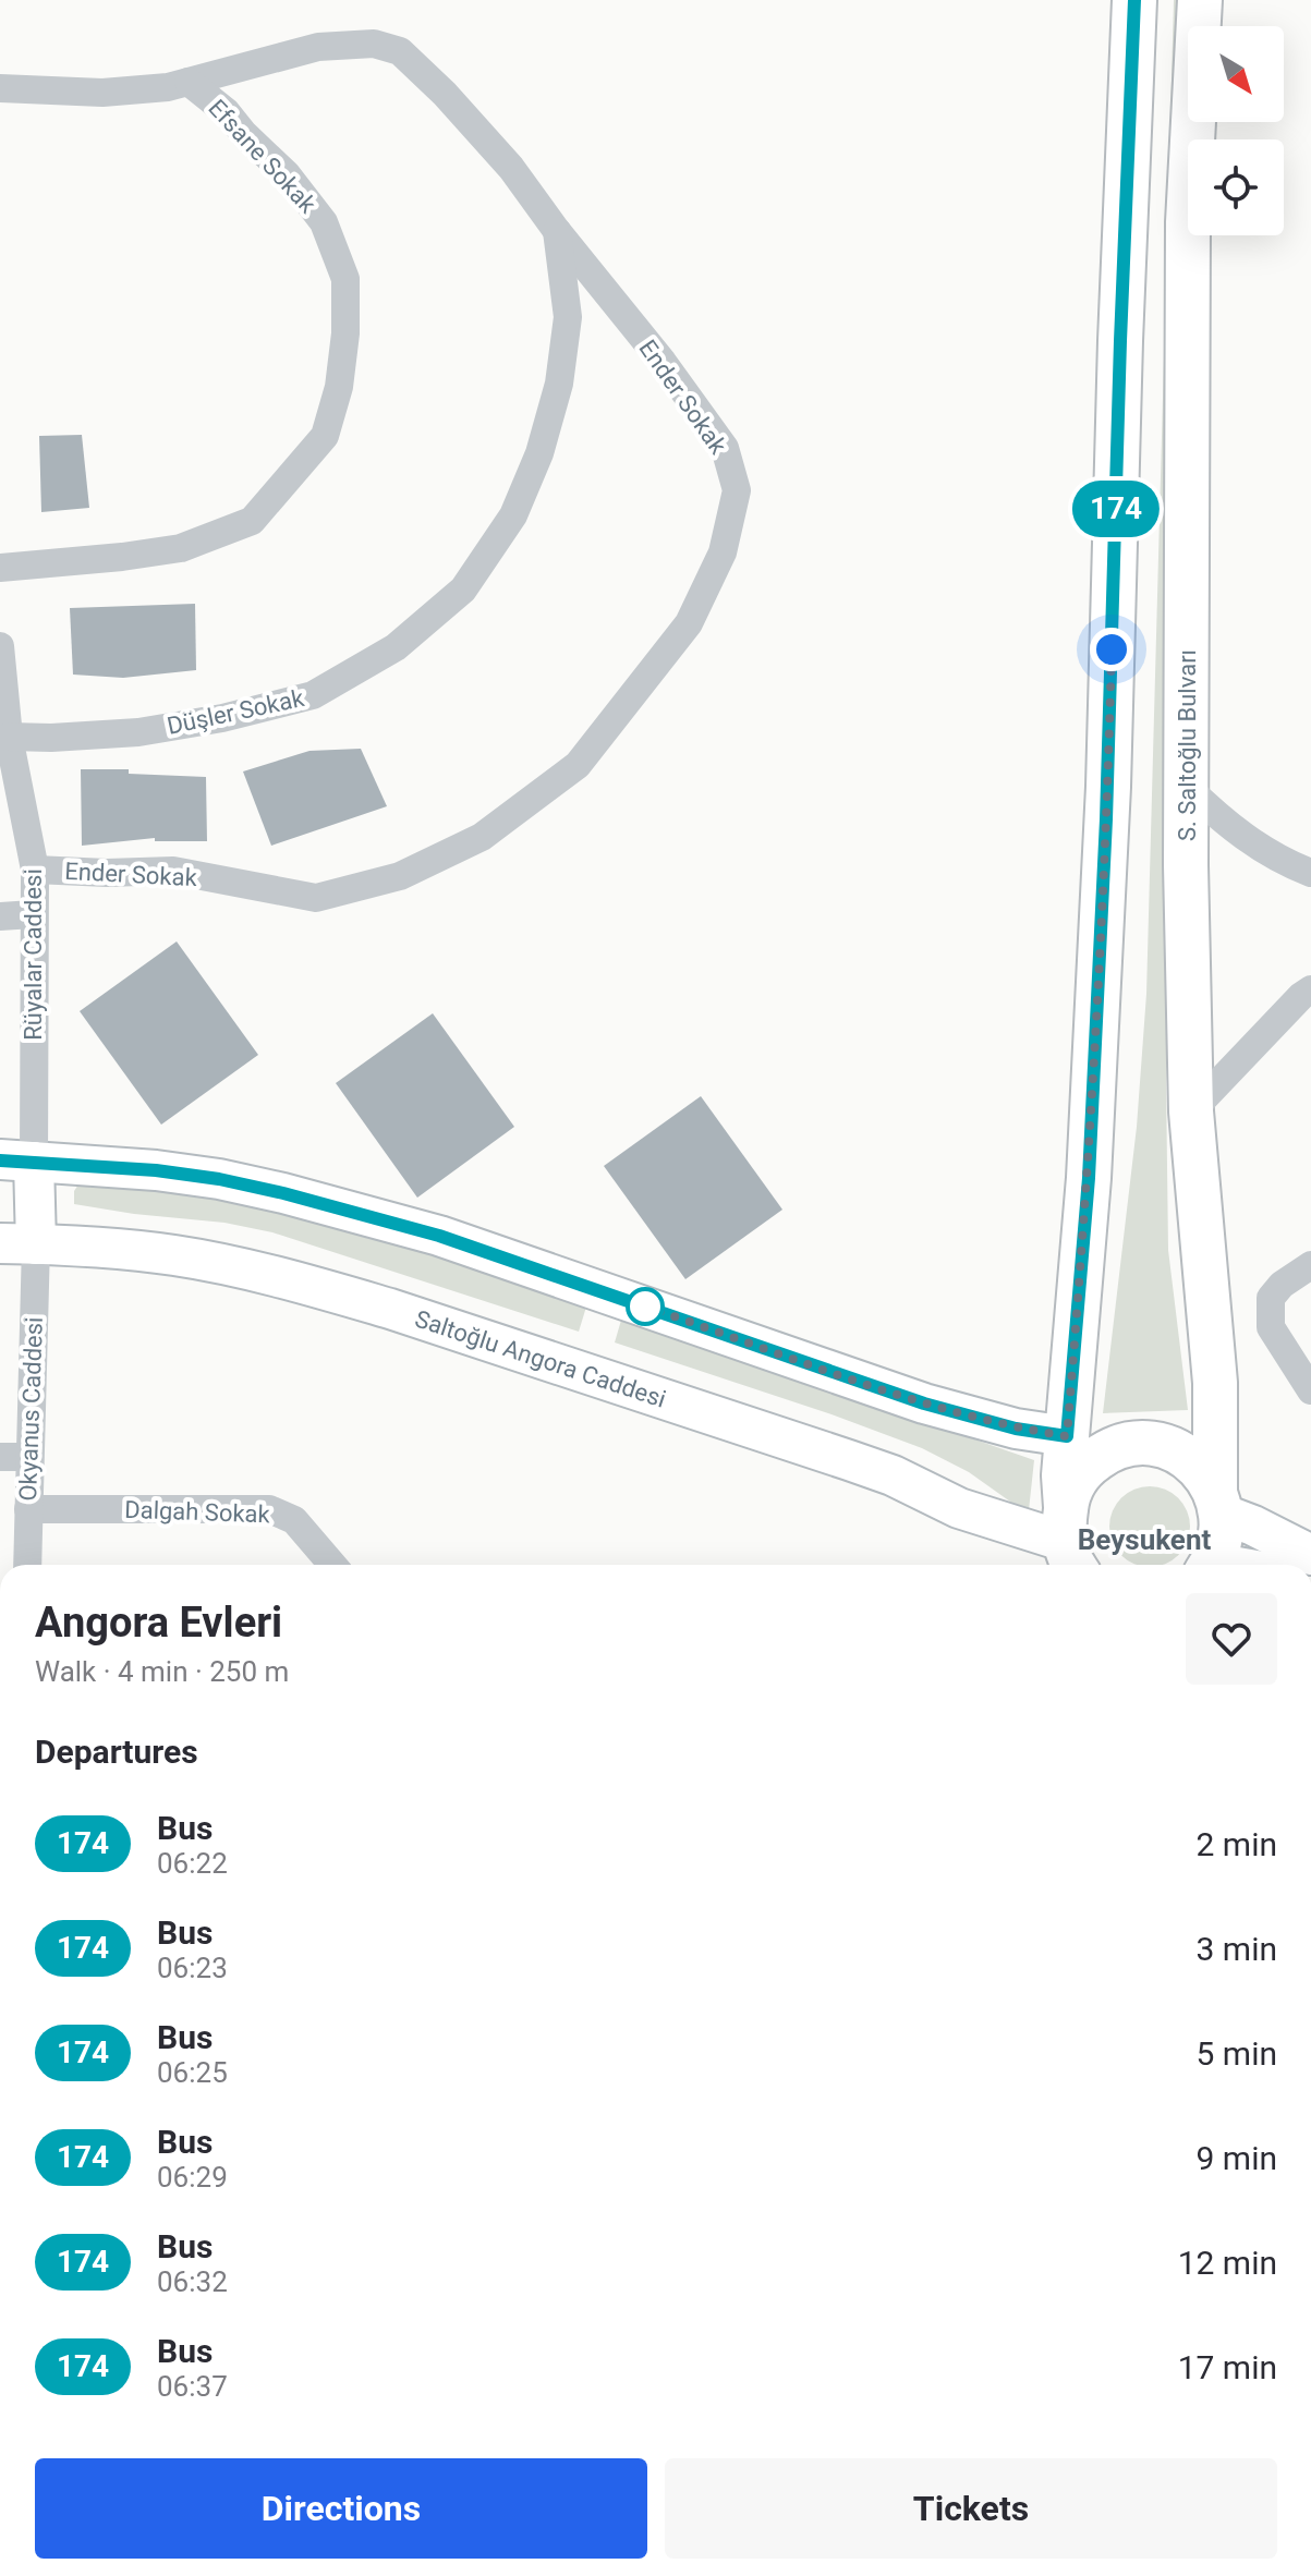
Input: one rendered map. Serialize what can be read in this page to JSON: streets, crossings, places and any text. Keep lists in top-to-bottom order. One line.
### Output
{"streets":{"main road":["S. Saltoğlu Bulvarı"],"street":["Efsane Sokak","Ender Sokak","Düşler Sokak","Rüyalar Caddesi","Saltoğlu Angora Caddesi","Okyanus Caddesi","Dalgah Sokak"]},"crossings":[["Efsane Sokak","Ender Sokak"],["Ender Sokak","Düşler Sokak"],["Ender Sokak","Rüyalar Caddesi"],["Düşler Sokak","Rüyalar Caddesi"],["Saltoğlu Angora Caddesi","Okyanus Caddesi"],["Okyanus Caddesi","Dalgah Sokak"]],"districts":["Beysukent"],"lines":["bus line 174"],"north":"bottom right","page":{"on_map":"174","heading":[["Angora Evleri","Walk · 4 min · 250 m"],"Departures"],"list":[{"mark":"174","name":"Bus","note":"06:22","value":"2 min"},{"mark":"174","name":"Bus","note":"06:23","value":"3 min"},{"mark":"174","name":"Bus","note":"06:25","value":"5 min"},{"mark":"174","name":"Bus","note":"06:29","value":"9 min"},{"mark":"174","name":"Bus","note":"06:32","value":"12 min"},{"mark":"174","name":"Bus","note":"06:37","value":"17 min"}],"buttons":["Directions","Tickets"]}}
